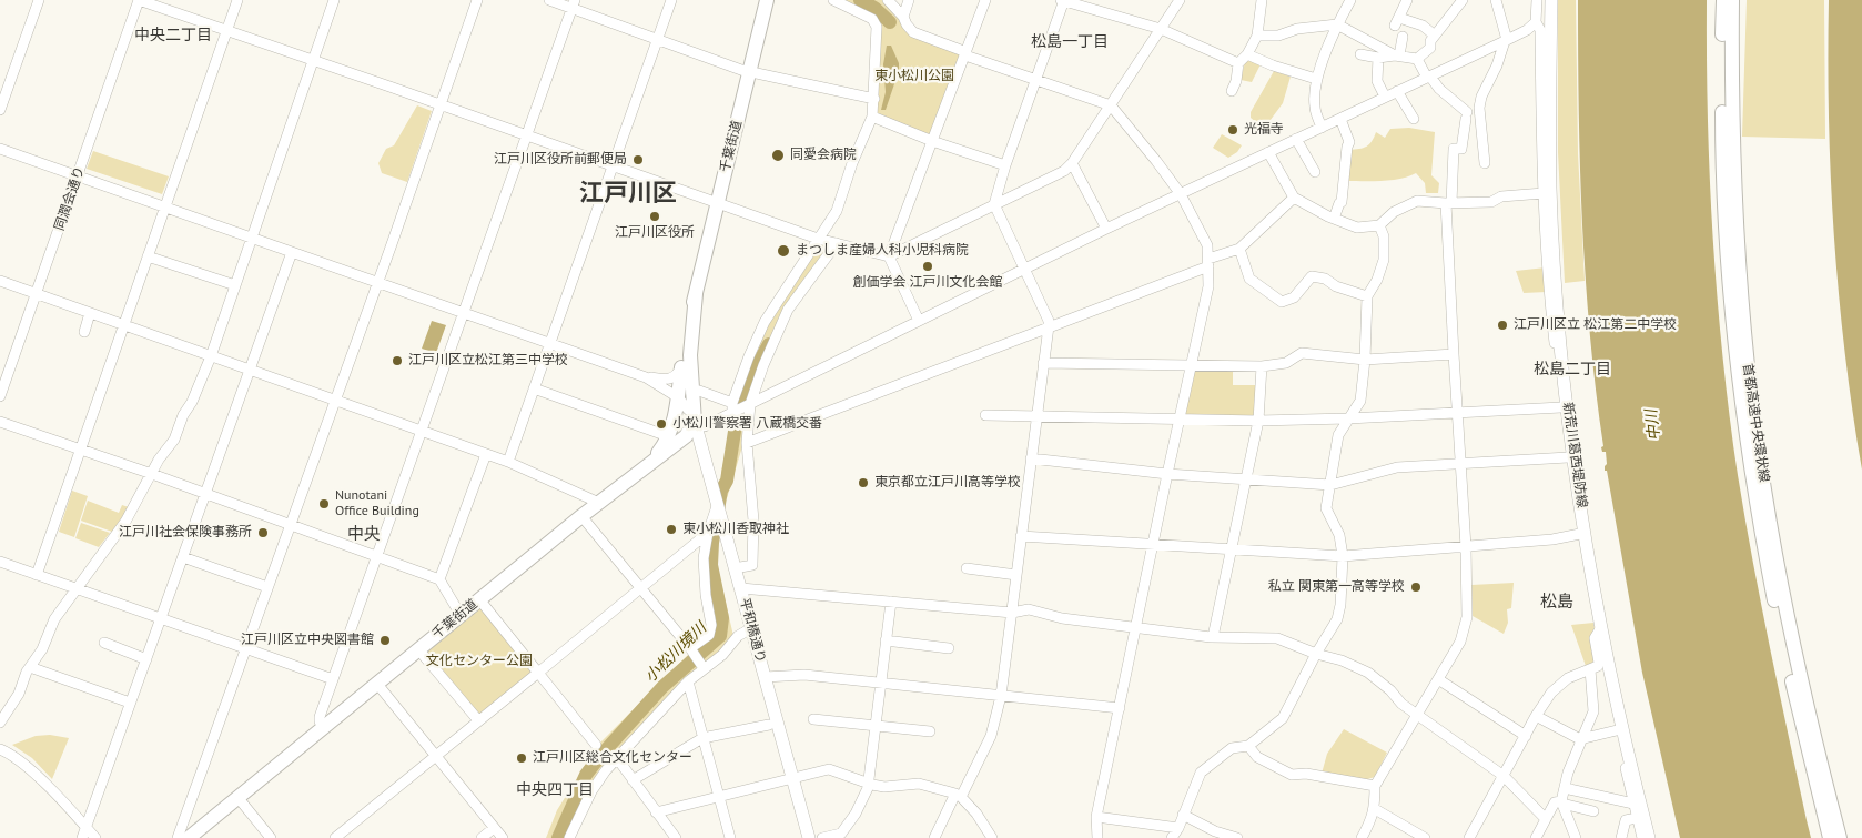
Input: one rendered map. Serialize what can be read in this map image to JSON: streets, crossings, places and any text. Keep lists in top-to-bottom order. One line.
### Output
{"streets":{"highway":["千葉街道","首都高速中央環状線"],"main road":["新荒川葛西堤防線","平和橋通り"],"street":["同潤会通り"]},"crossings":[["千葉街道","平和橋通り"]],"districts":["中央二丁目","松島一丁目","江戸川区","松島二丁目","中央","松島","中央四丁目"],"water":["中川","小松川境川"],"parks":["東小松川公園","文化センター公園"],"places":["光福寺","同愛会病院","江戸川区役所前郵便局","江戸川区役所","まつしま産婦人科小児科病院","創価学会 江戸川文化会館","江戸川区立 松江第二中学校","江戸川区立松江第三中学校","小松川警察署 八蔵橋交番","東京都立江戸川高等学校","Nunotani Office Building","東小松川香取神社","江戸川社会保険事務所","私立 関東第一高等学校","江戸川区立中央図書館","江戸川区総合文化センター"]}
